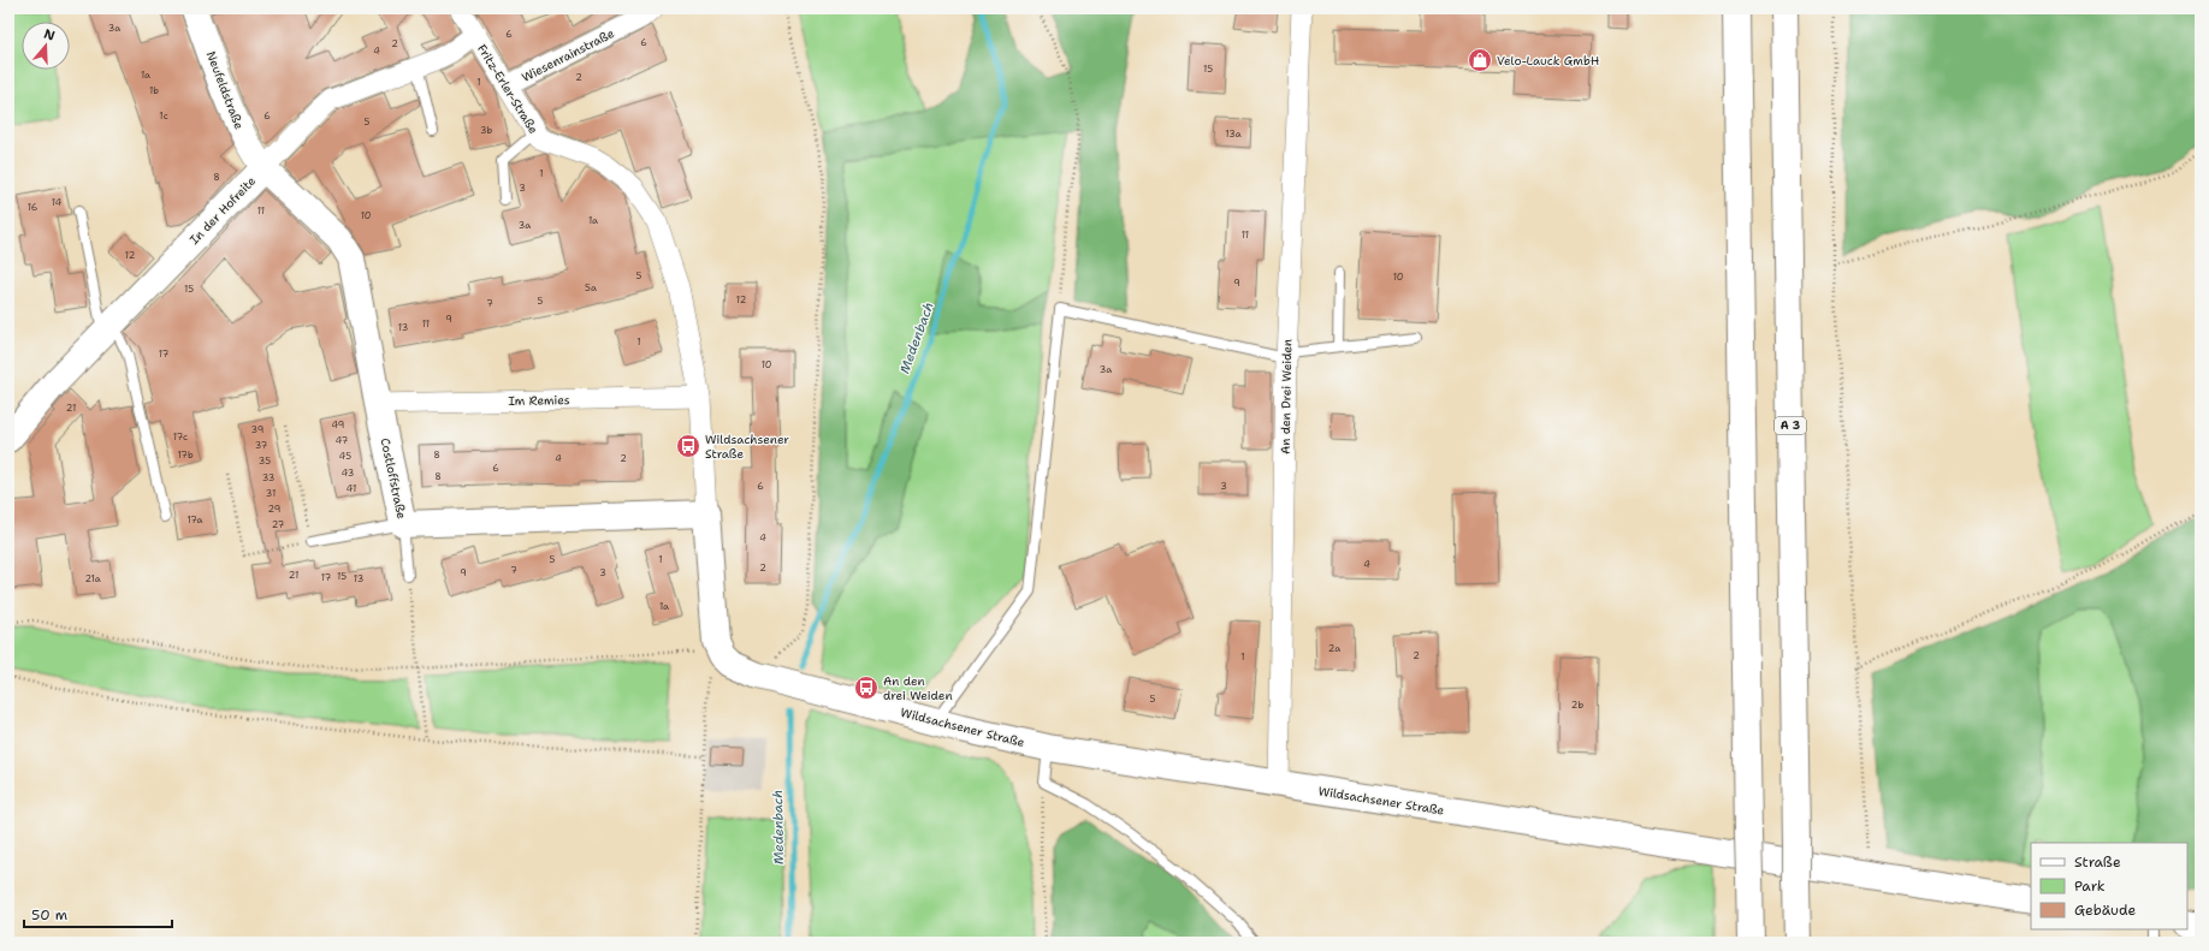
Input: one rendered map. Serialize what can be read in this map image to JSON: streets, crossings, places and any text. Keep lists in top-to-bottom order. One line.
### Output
{"streets":{"main road":["In der Hofreite","A 3","Costloffstraße","Wildsachsener Straße"],"street":["Wiesenrainstraße","Fritz-Erler-Straße","Neufeldstraße","An den Drei Weiden","Im Remies"]},"crossings":[["Wiesenrainstraße","Fritz-Erler-Straße"],["Fritz-Erler-Straße","In der Hofreite"],["Fritz-Erler-Straße","Im Remies"],["Neufeldstraße","In der Hofreite"],["Neufeldstraße","Costloffstraße"],["In der Hofreite","Costloffstraße"],["An den Drei Weiden","Wildsachsener Straße"],["Im Remies","Costloffstraße"]],"water":["Medenbach"],"places":{"shop":["Velo-Lauck GmbH"],"bus stop":["Wildsachsener Straße","An den drei Weiden"]},"house_numbers":["3a","6","6","2","4","15","1a","2","1","1b","1c","6","5","3b","13a","1","8","3","14","16","11","10","1a","3a","11","12","5","10","9","5a","15","12","5","7","9","11","13","1","17","10","3a","21","49","39","17c","47","37","17b","8","45","4","2","35","6","43","8","33","6","3","41","31","29","17a","27","4","5","1","4","2","7","9","3","21","15","17","21a","13","1a","2a","2","1","5","2b"],"legend":["Straße","Park","Gebäude"],"scale_bar":"50 m","north":"top"}
